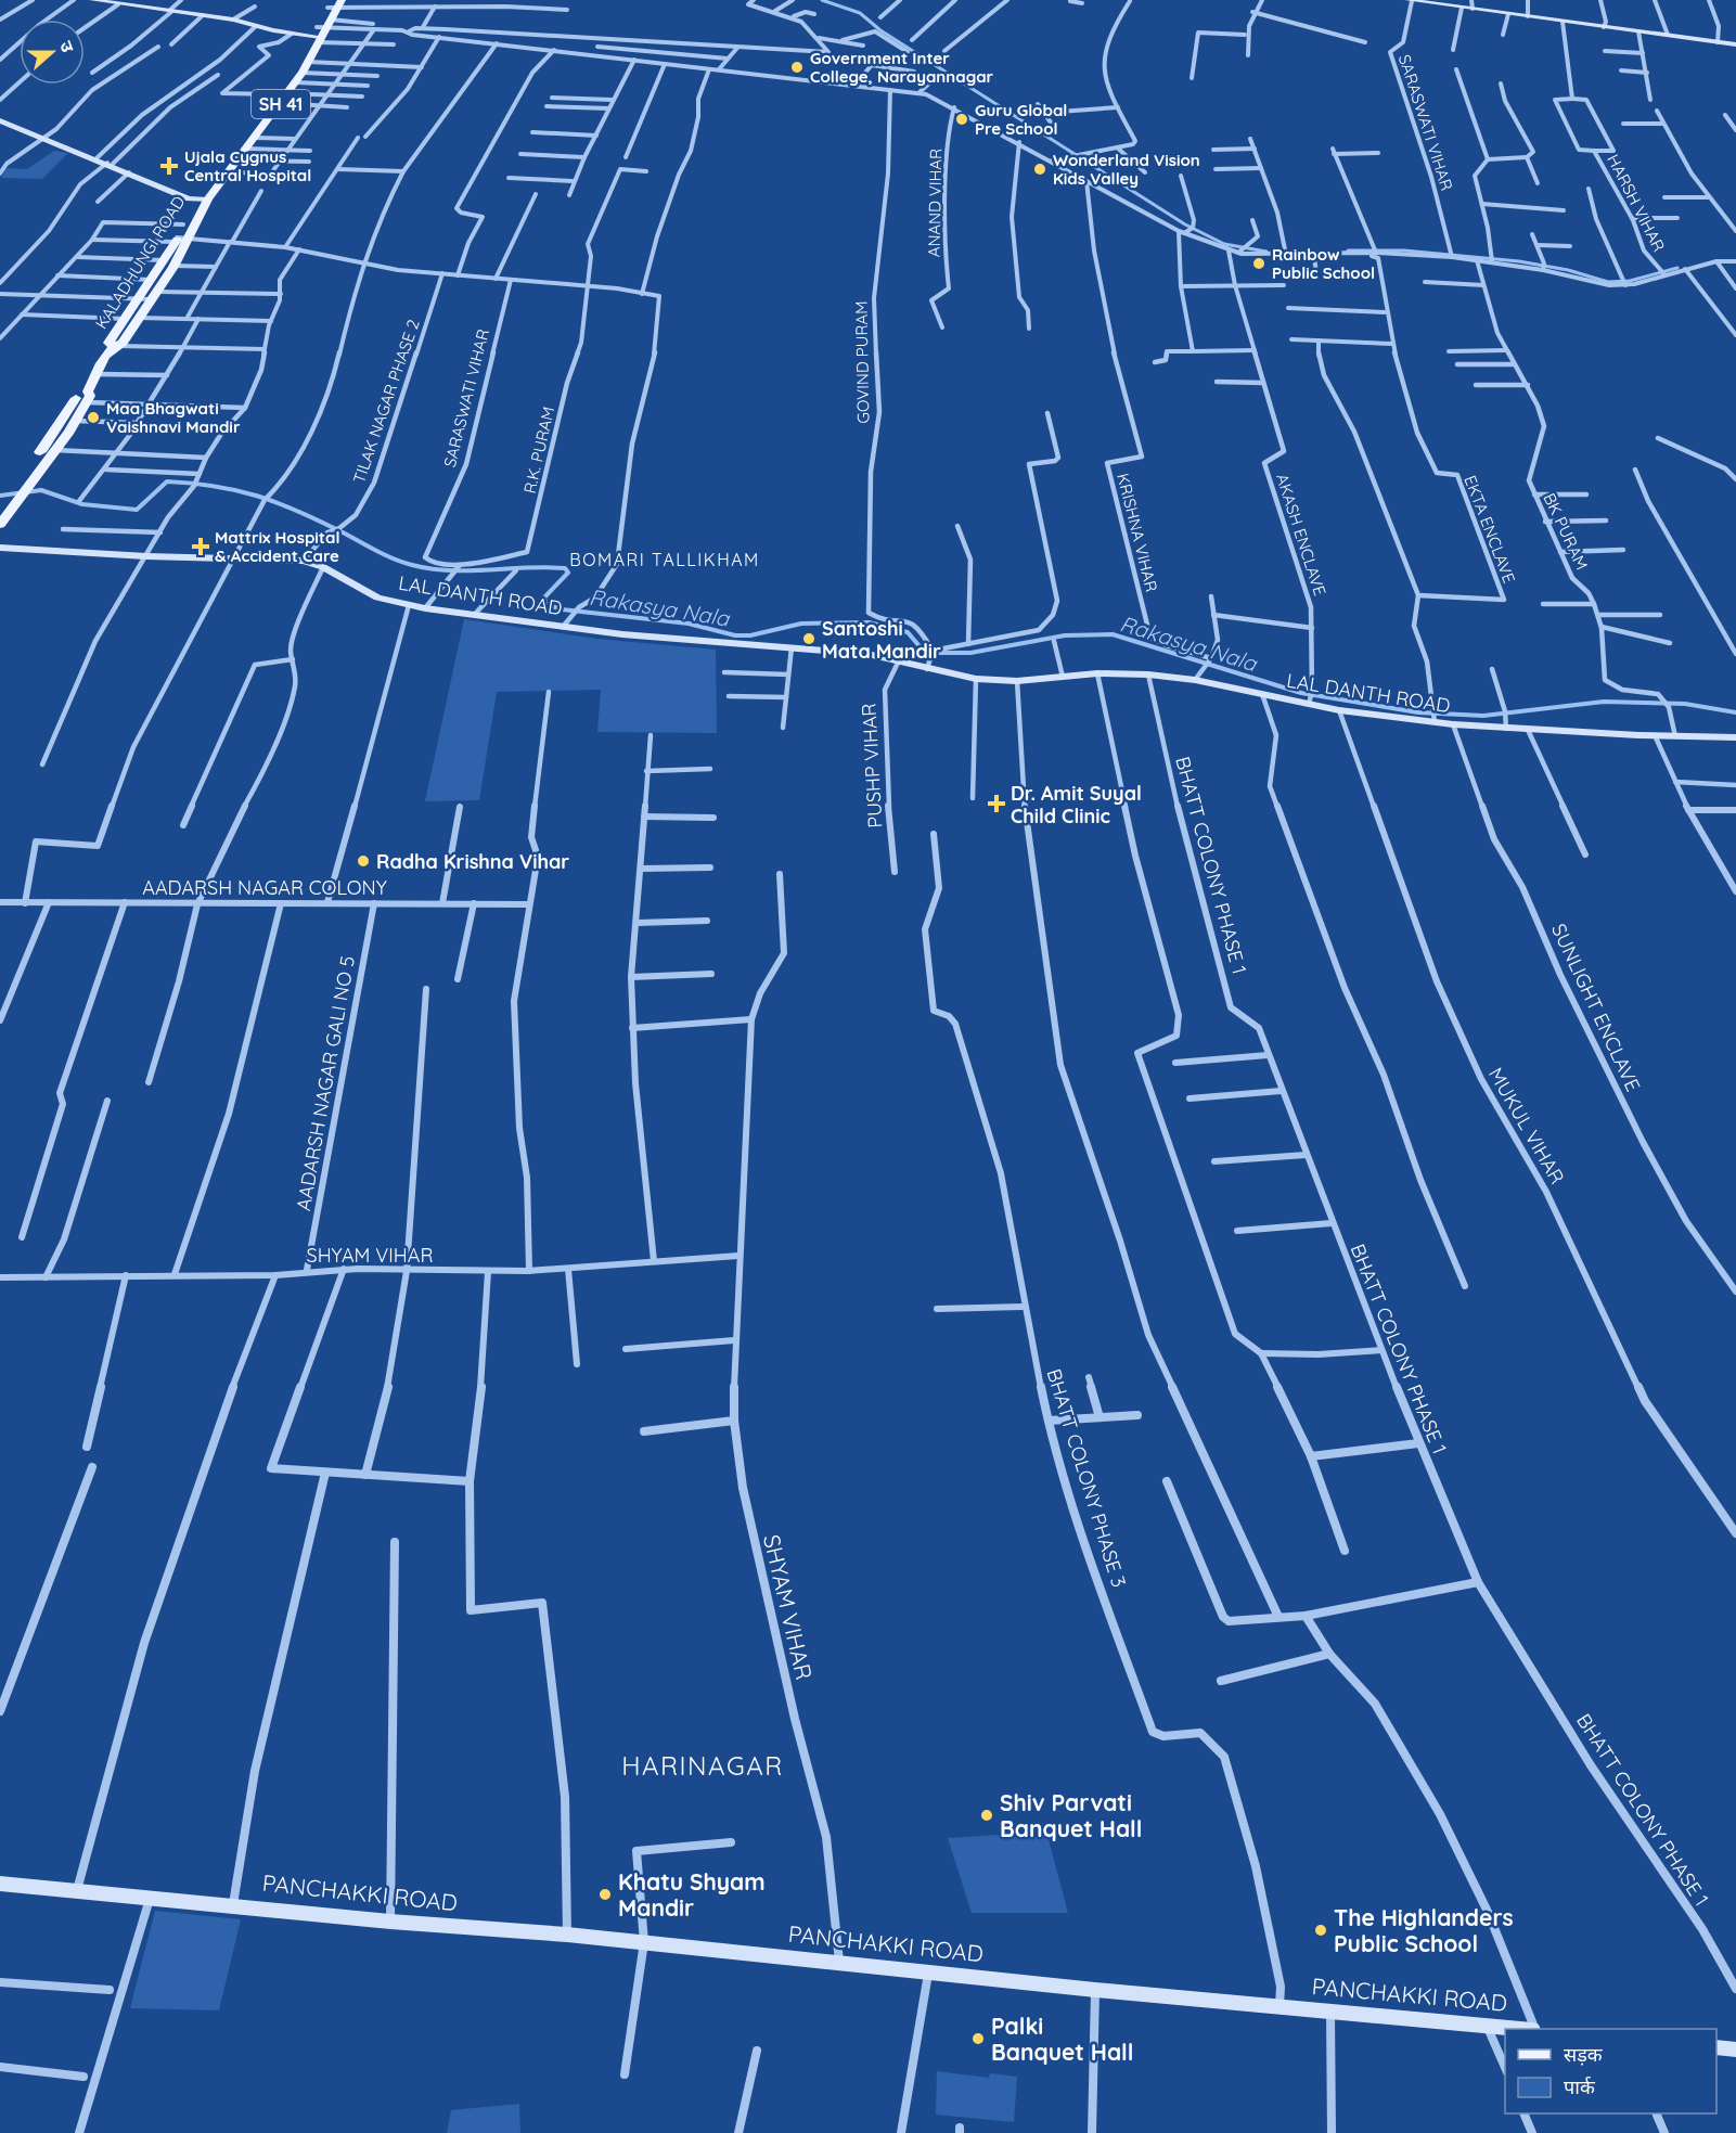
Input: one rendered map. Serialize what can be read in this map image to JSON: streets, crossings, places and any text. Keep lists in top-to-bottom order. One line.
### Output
{"streets":{"main road":["SH 41","KALADHUNGI ROAD"],"street":["SARASWATI VIHAR","ANAND VIHAR","HARSH VIHAR","GOVIND PURAM","TILAK NAGAR PHASE 2","R.K. PURAM","EKTA ENCLAVE","BK PURAM","KRISHNA VIHAR","AKASH ENCLAVE","LAL DANTH ROAD","PUSHP VIHAR","BHATT COLONY PHASE 1","AADARSH NAGAR COLONY","SUNLIGHT ENCLAVE","AADARSH NAGAR GALI NO 5","MUKUL VIHAR","SHYAM VIHAR","BHATT COLONY PHASE 3","PANCHAKKI ROAD"]},"crossings":[["SARASWATI VIHAR","R.K. PURAM"],["TILAK NAGAR PHASE 2","LAL DANTH ROAD"],["BK PURAM","LAL DANTH ROAD"],["AKASH ENCLAVE","LAL DANTH ROAD"],["LAL DANTH ROAD","PUSHP VIHAR"],["LAL DANTH ROAD","BHATT COLONY PHASE 1"],["LAL DANTH ROAD","SUNLIGHT ENCLAVE"],["LAL DANTH ROAD","MUKUL VIHAR"],["AADARSH NAGAR COLONY","AADARSH NAGAR GALI NO 5"],["AADARSH NAGAR GALI NO 5","SHYAM VIHAR"],["SHYAM VIHAR","PANCHAKKI ROAD"],["BHATT COLONY PHASE 3","PANCHAKKI ROAD"]],"districts":["BOMARI TALLIKHAM","HARINAGAR"],"water":["Rakasya Nala"],"places":{"other":["Government Inter College, Narayannagar","Guru Global Pre School","Wonderland Vision Kids Valley","Rainbow Public School","Maa Bhagwati Vaishnavi Mandir","Santoshi Mata Mandir","Radha Krishna Vihar","Shiv Parvati Banquet Hall","Khatu Shyam Mandir","The Highlanders Public School","Palki Banquet Hall"],"health":["Ujala Cygnus Central Hospital","Mattrix Hospital & Accident Care","Dr. Amit Suyal Child Clinic"]},"legend":["सड़क","पार्क"],"north":"right"}
